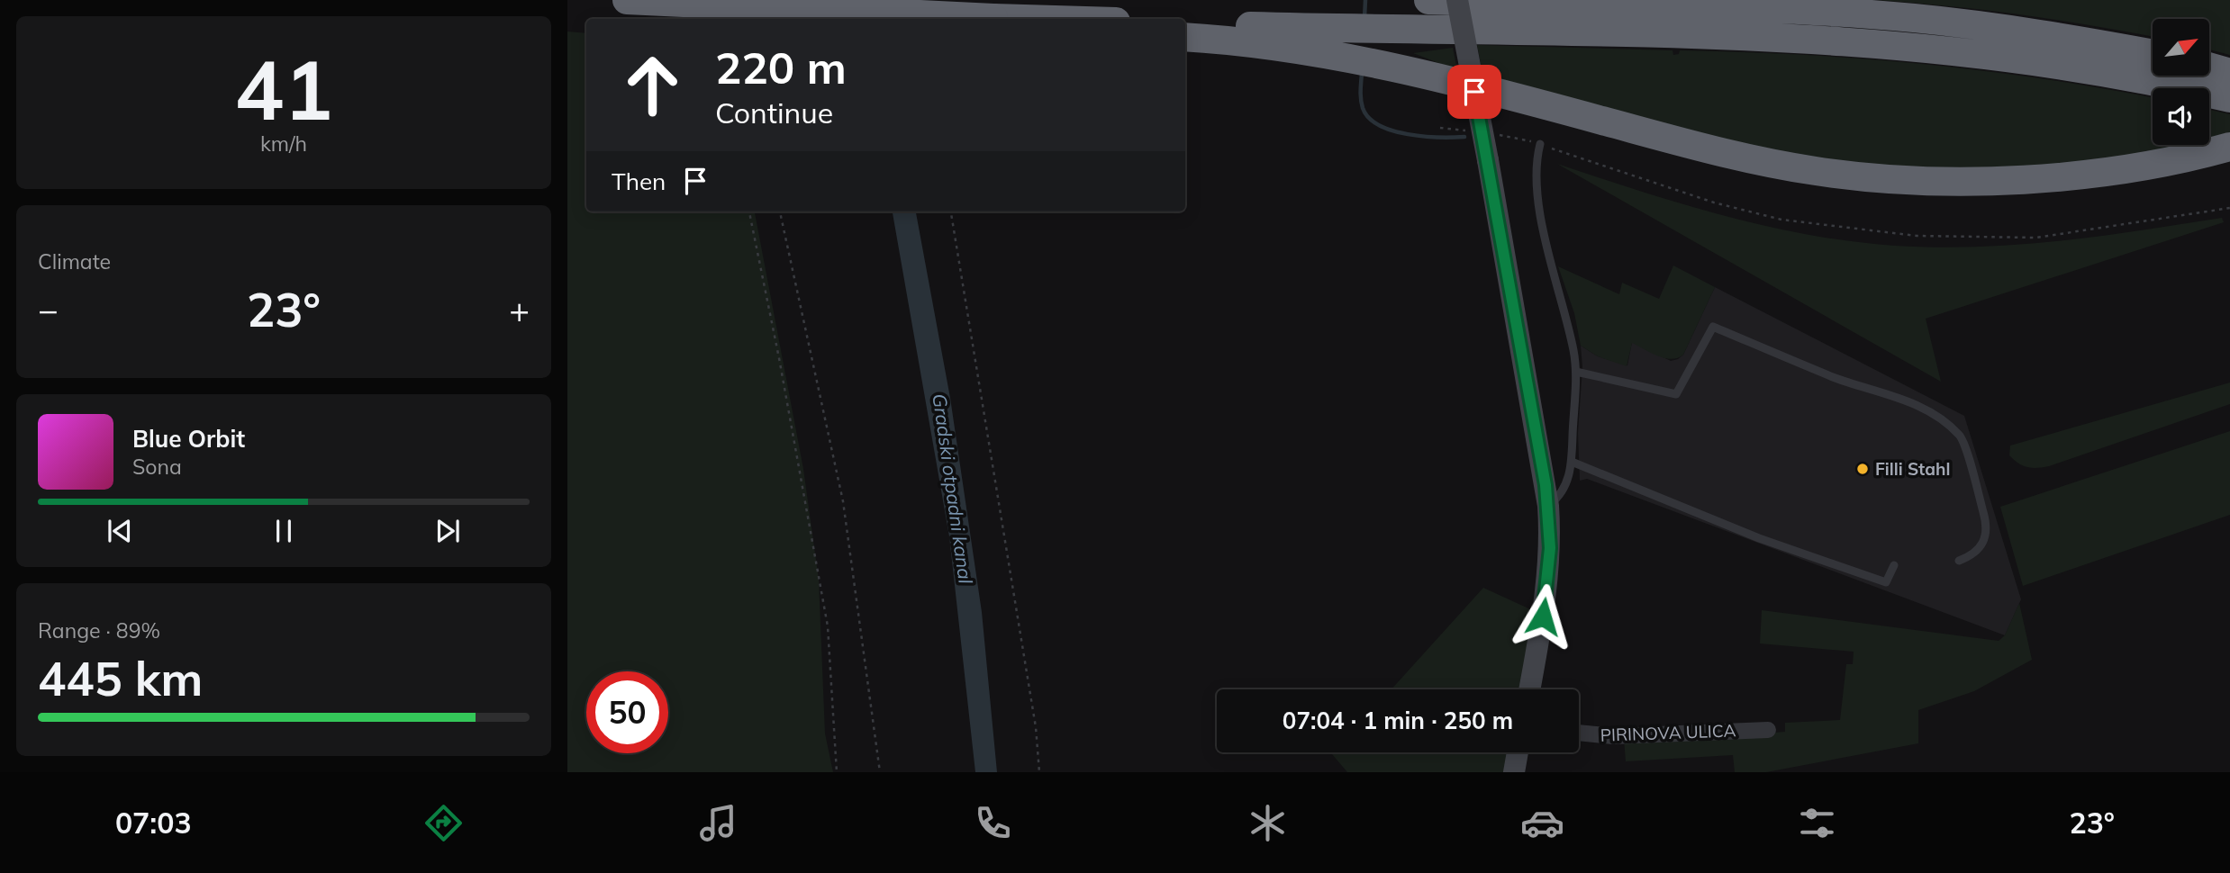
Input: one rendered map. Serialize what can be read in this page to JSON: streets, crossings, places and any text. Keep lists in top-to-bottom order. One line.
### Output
{"streets":{"street":["PIRINOVA ULICA"]},"water":["Gradski otpadni kanal"],"places":["Filli Stahl"],"north":"top right","page":{"tile":[["41","km/h"],"Climate",["Range · 89%","445 km"]],"turn":["220 m","Continue"],"then":"Then","heat":["−","23°","+"],"song":["Blue Orbit","Sona"],"limit":"50","trip":"07:04 · 1 min · 250 m","tabs":["07:03","23°"]}}
